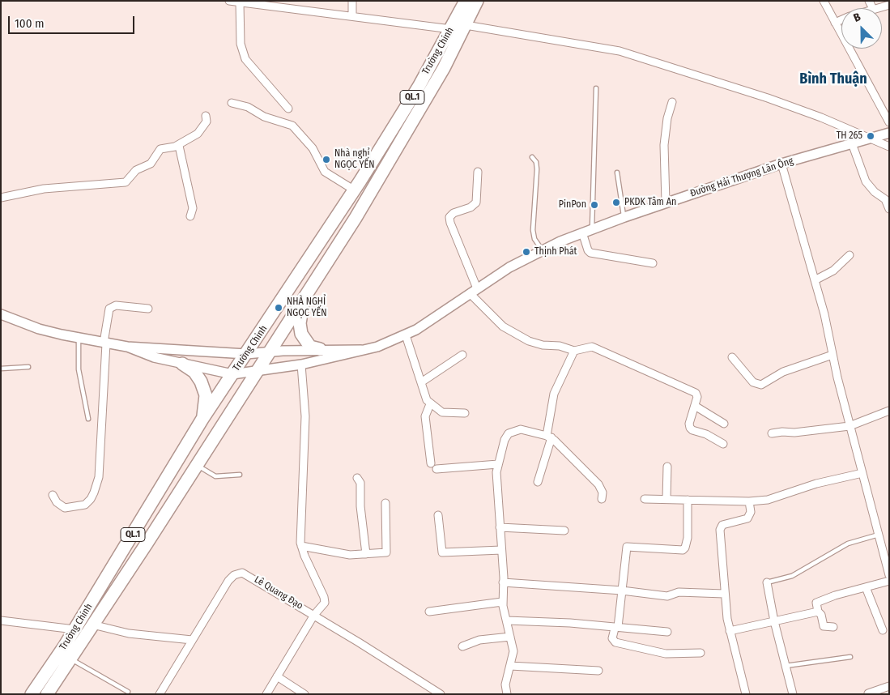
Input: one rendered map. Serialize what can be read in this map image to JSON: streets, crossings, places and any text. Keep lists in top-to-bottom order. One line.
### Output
{"streets":{"highway":["Trường Chinh","QL.1"],"street":["Đường Hải Thượng Lãn Ông","Lê Quang Đạo"]},"crossings":[["Trường Chinh","Đường Hải Thượng Lãn Ông"]],"districts":["Bình Thuận"],"places":["TH 265","Nhà nghỉ NGỌC YẾN","PKDK Tâm An","PinPon","Thịnh Phát","NHÀ NGHỈ NGỌC YẾN"],"scale_bar":"100 m","north":"top left"}
